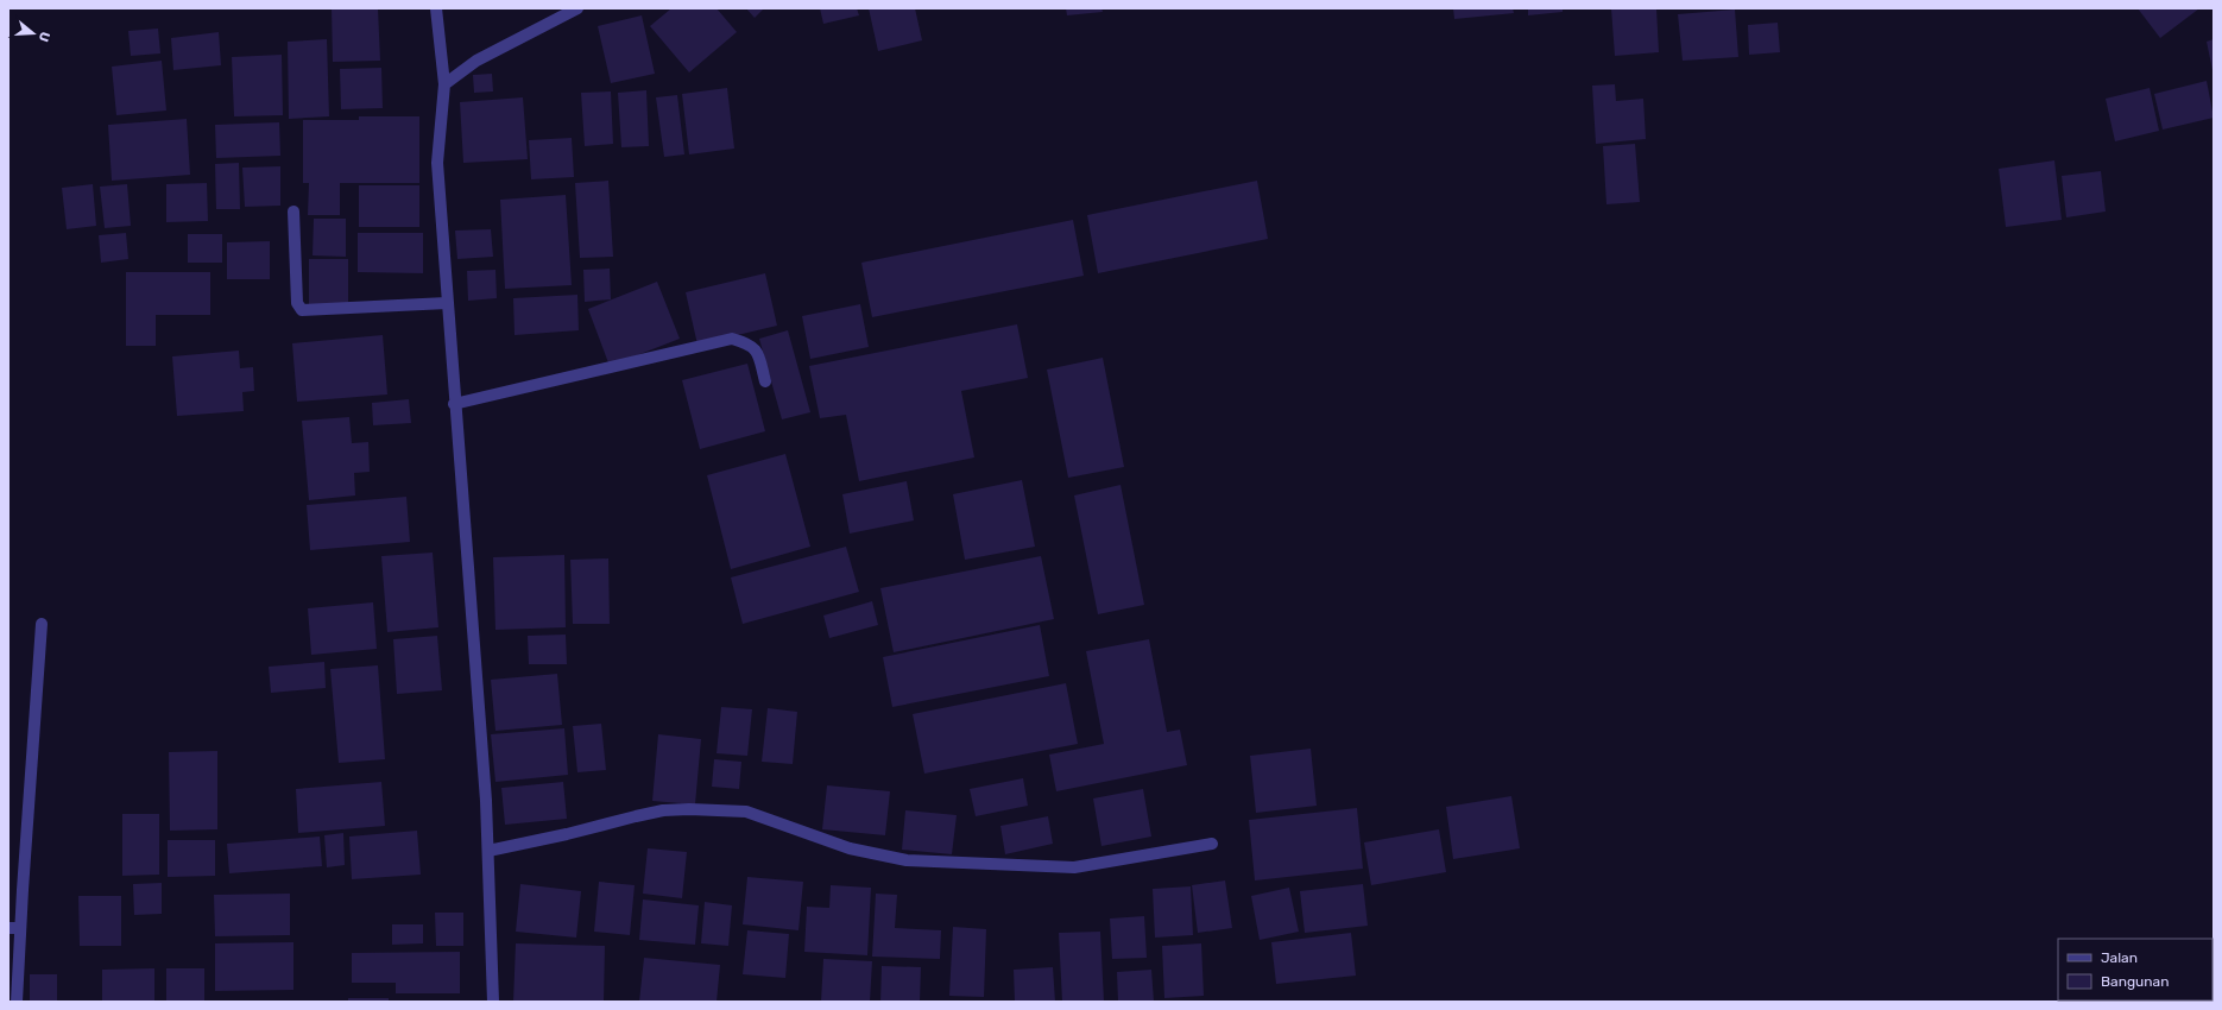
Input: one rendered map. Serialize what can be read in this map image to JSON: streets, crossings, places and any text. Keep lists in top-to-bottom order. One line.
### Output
{"legend":["Jalan","Bangunan"],"north":"right"}
